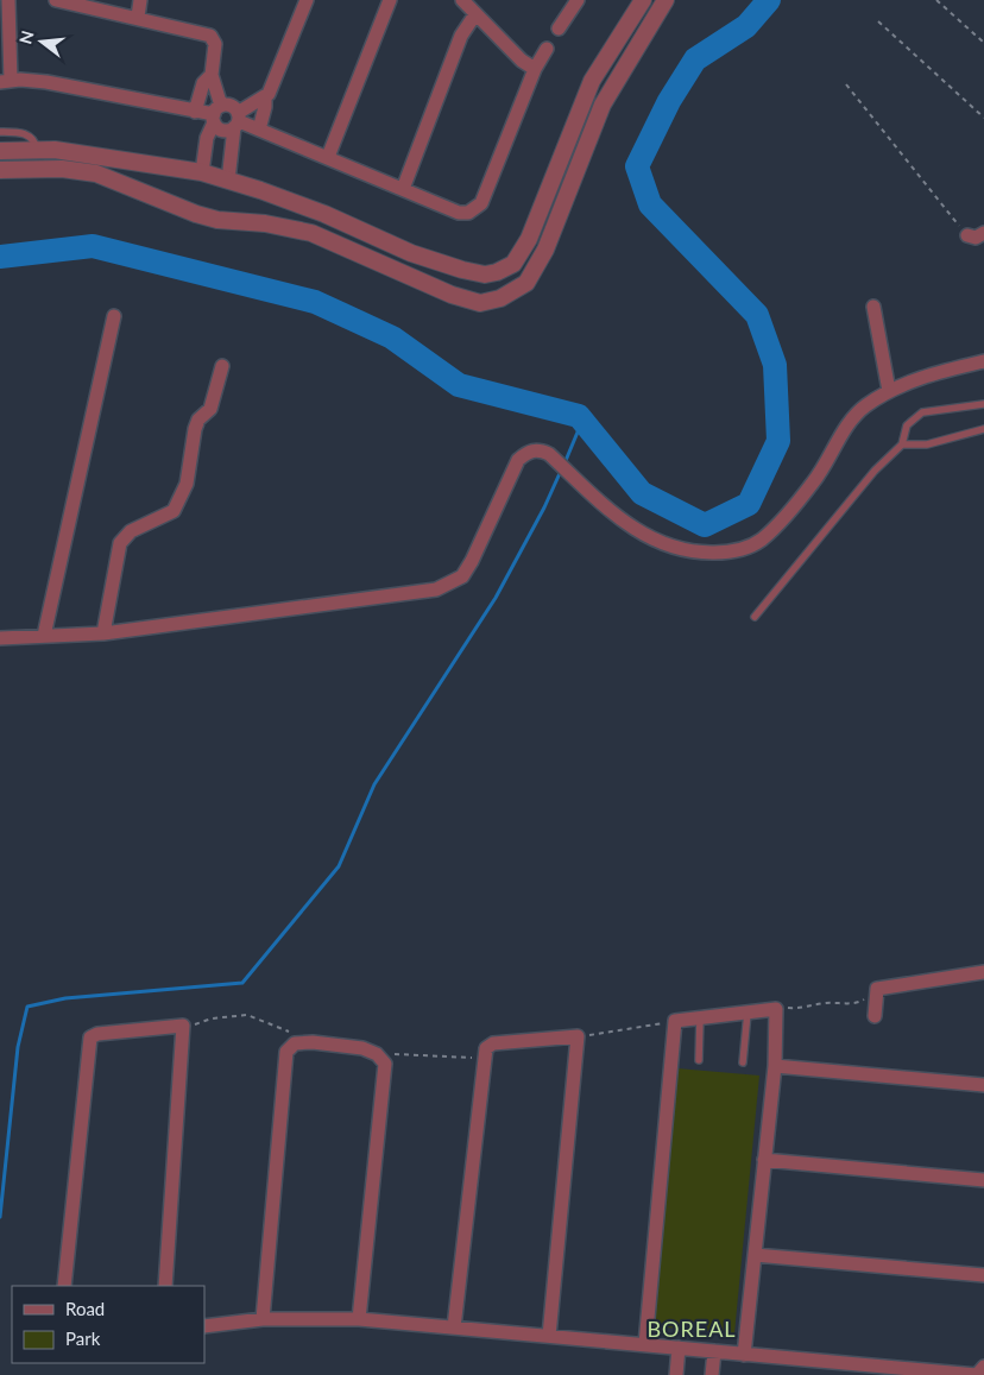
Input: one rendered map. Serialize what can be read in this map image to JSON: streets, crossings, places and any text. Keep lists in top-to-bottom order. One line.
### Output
{"districts":["BOREAL"],"legend":["Road","Park"],"north":"left"}
